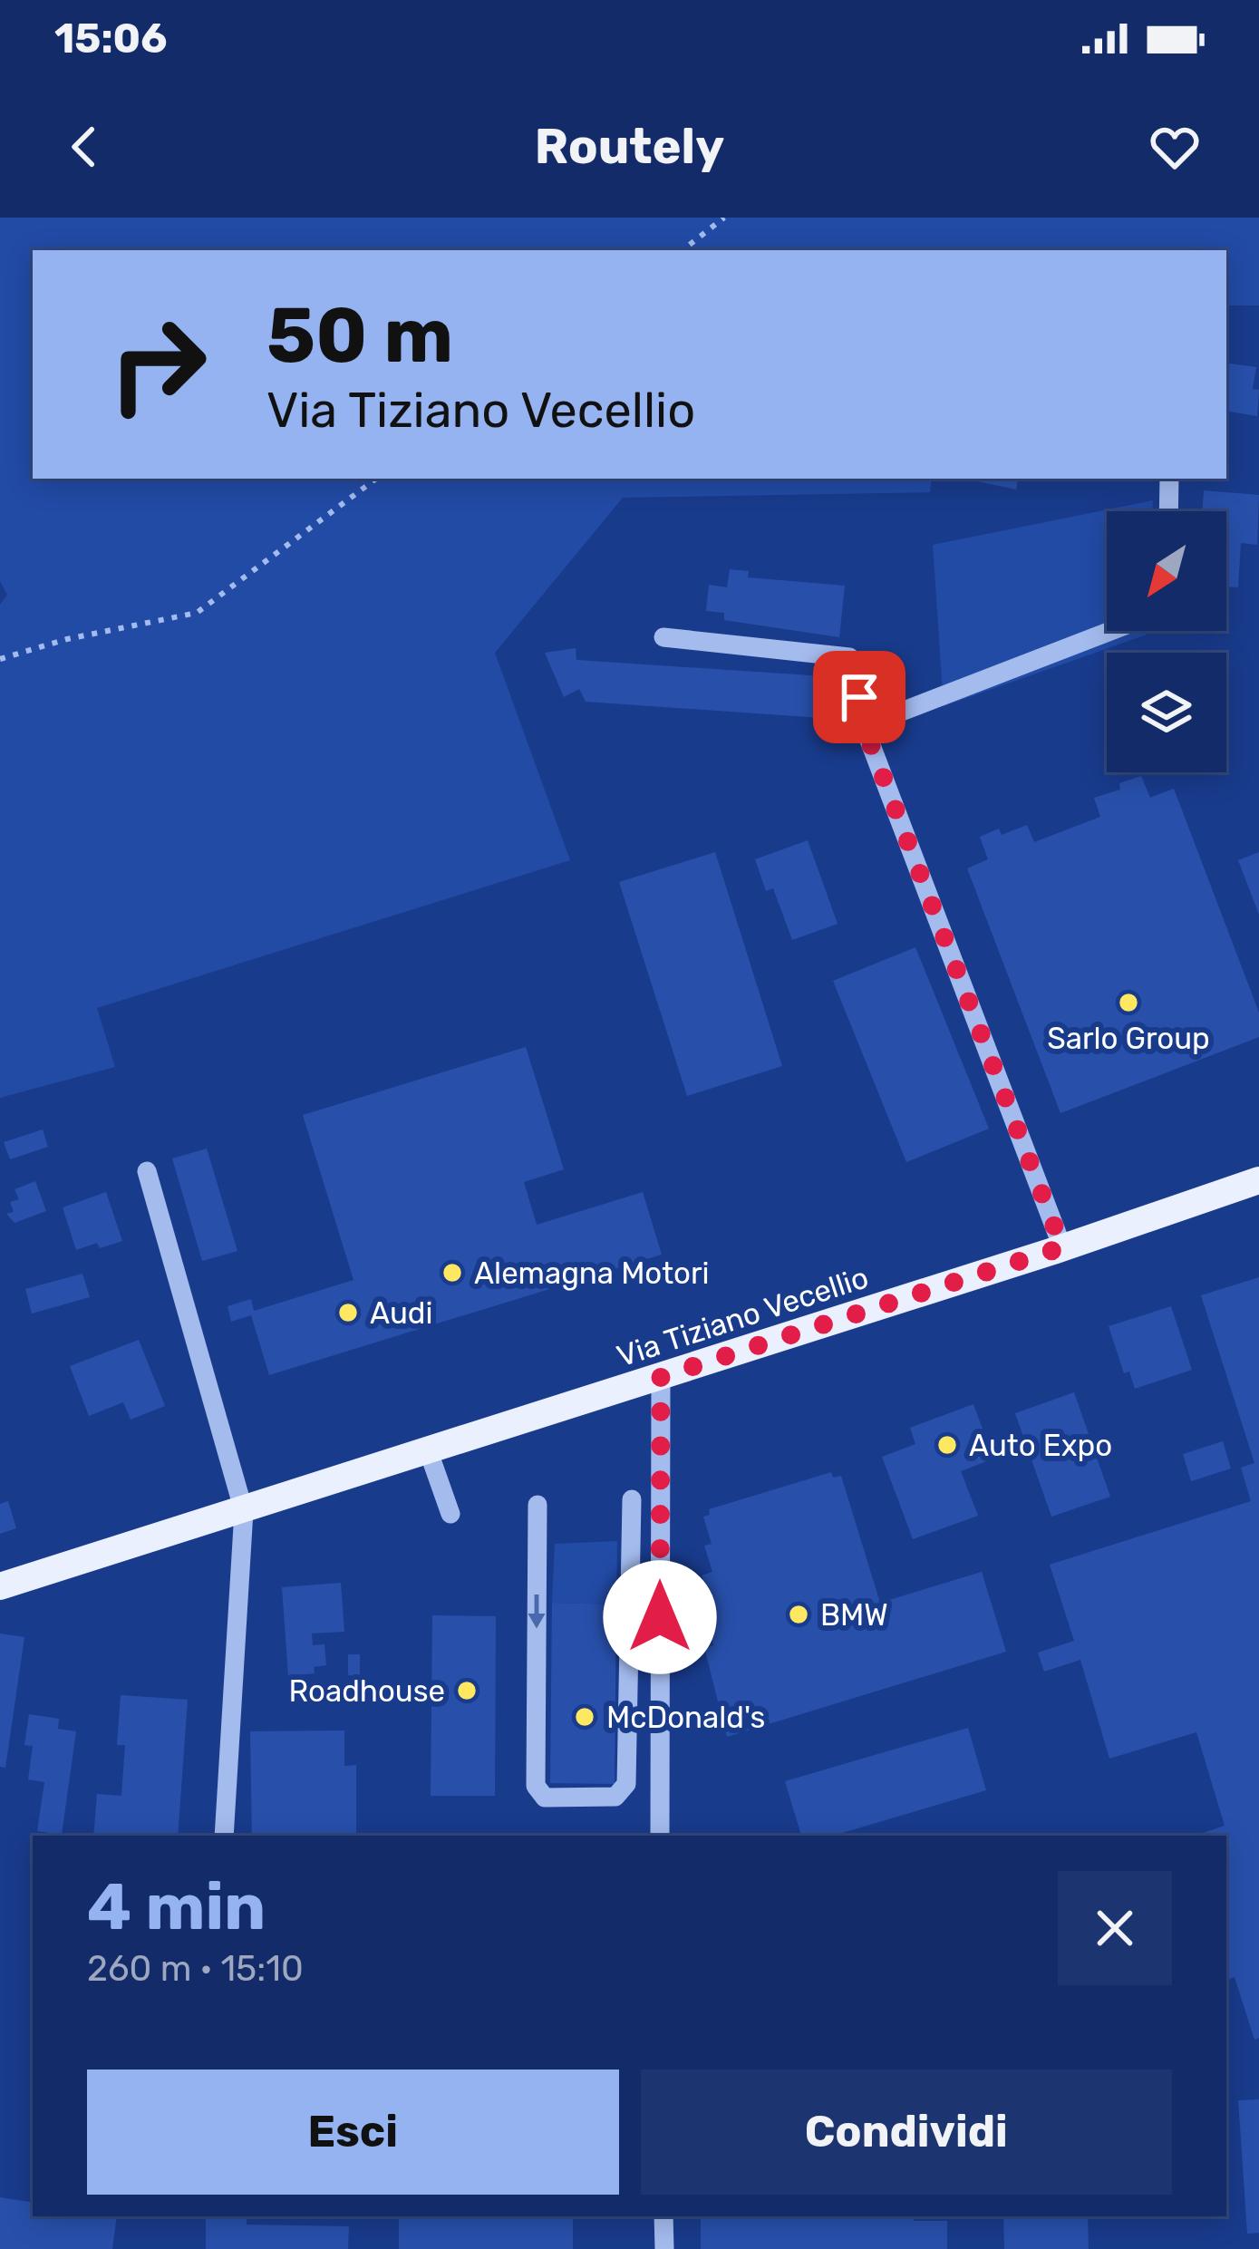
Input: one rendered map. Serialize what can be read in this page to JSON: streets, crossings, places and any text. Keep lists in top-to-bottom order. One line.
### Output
{"streets":{"main road":["Via Tiziano Vecellio"]},"places":["Sarlo Group","Alemagna Motori","Audi","Auto Expo","BMW","Roadhouse","McDonald's"],"north":"bottom left","page":{"status":"15:06","header":"Routely","turn":["50 m","Via Tiziano Vecellio"],"heading":["4 min","260 m · 15:10"],"buttons":["Esci","Condividi"]}}
